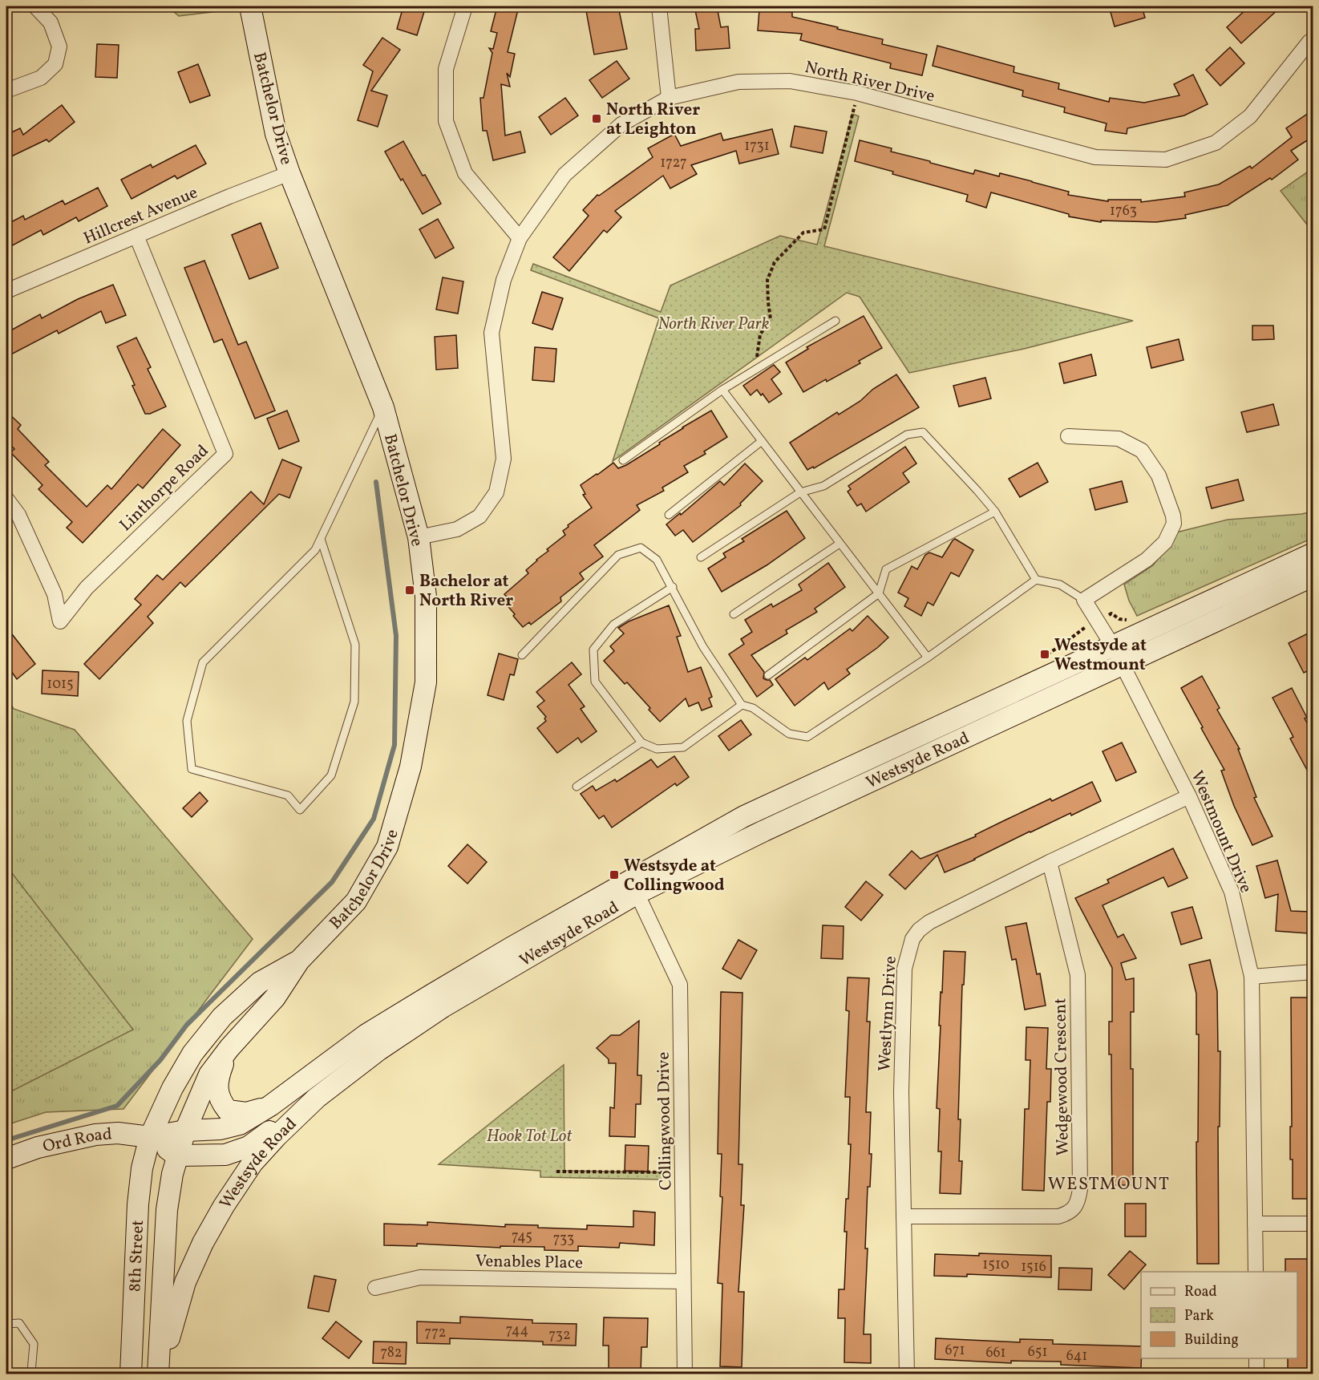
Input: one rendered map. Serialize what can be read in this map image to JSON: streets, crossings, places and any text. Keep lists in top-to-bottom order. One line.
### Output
{"streets":{"main road":["Batchelor Drive","Westsyde Road","Ord Road","8th Street"],"street":["North River Drive","Hillcrest Avenue","Linthorpe Road","Westmount Drive","Westlynn Drive","Wedgewood Crescent","Collingwood Drive","Venables Place"]},"crossings":[["North River Drive","Batchelor Drive"],["Batchelor Drive","Hillcrest Avenue"],["Batchelor Drive","Westsyde Road"],["Batchelor Drive","Ord Road"],["Batchelor Drive","8th Street"],["Hillcrest Avenue","Linthorpe Road"],["Westsyde Road","Westmount Drive"],["Westsyde Road","Collingwood Drive"],["Westsyde Road","Ord Road"],["Westsyde Road","8th Street"],["Westmount Drive","Westlynn Drive"],["Westlynn Drive","Wedgewood Crescent"],["Collingwood Drive","Venables Place"],["Ord Road","8th Street"]],"districts":["WESTMOUNT"],"parks":["North River Park","Hook Tot Lot"],"places":{"transit":["North River at Leighton","Bachelor at North River","Westsyde at Westmount","Westsyde at Collingwood"]},"house_numbers":["1731","1727","1763","1015","745","733","1510","1516","744","772","732","671","651","782","661","641"],"legend":["Road","Park","Building"]}
